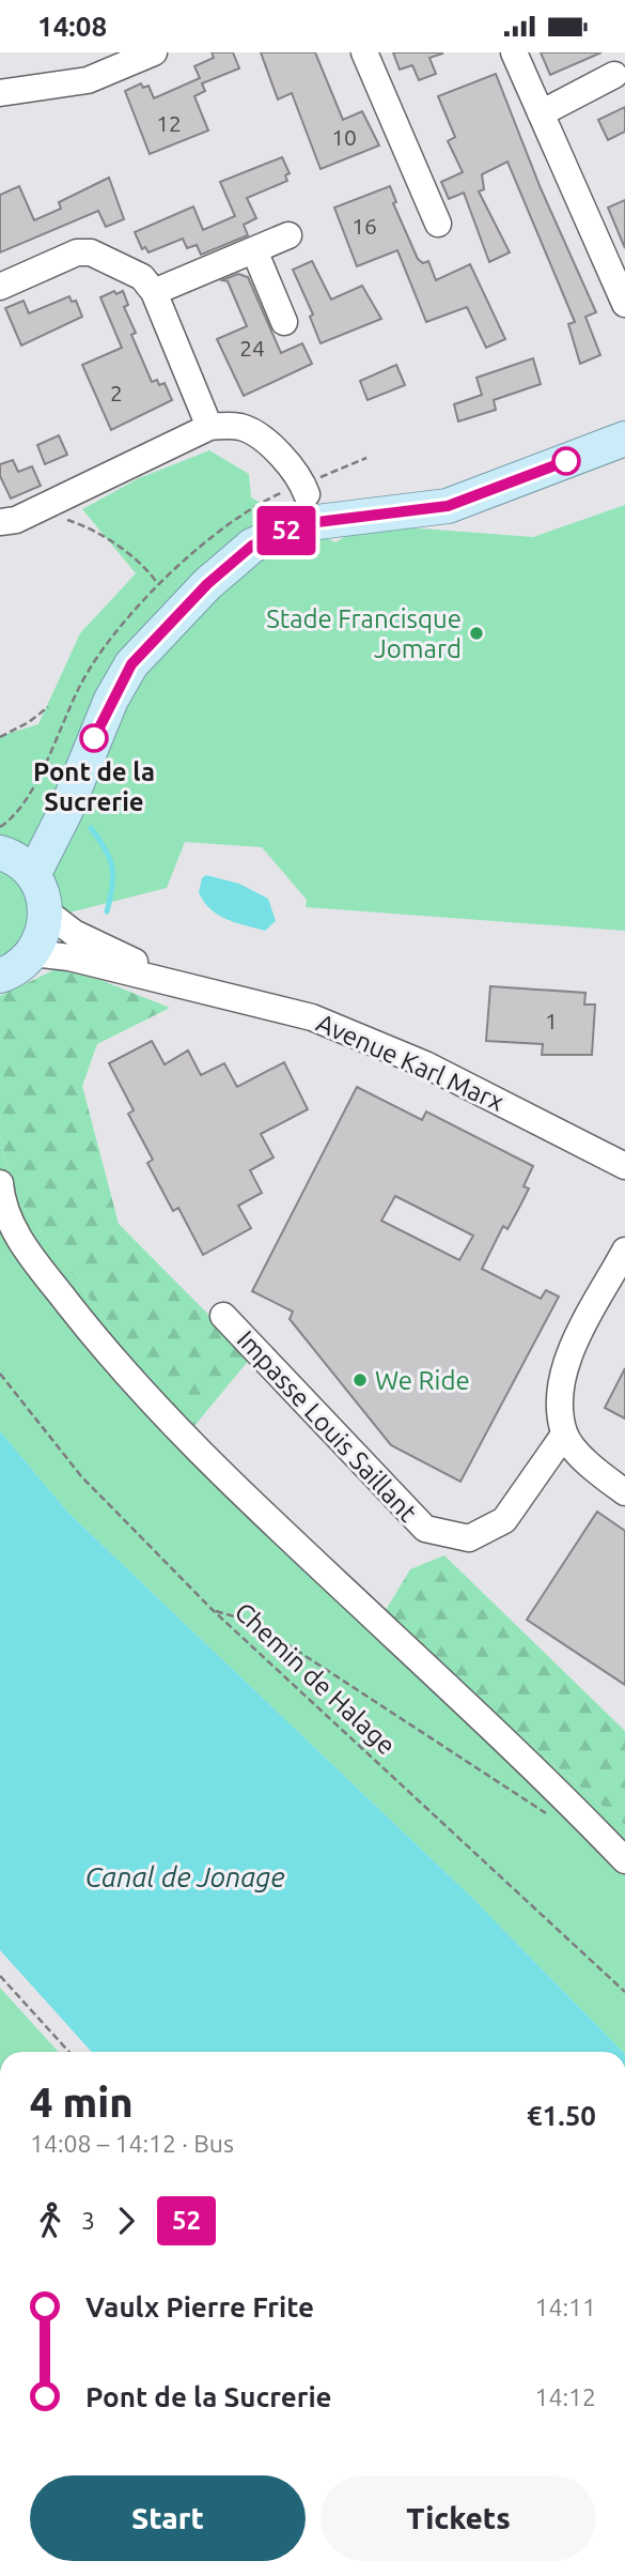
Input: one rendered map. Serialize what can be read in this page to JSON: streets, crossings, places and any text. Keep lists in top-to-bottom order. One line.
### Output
{"streets":{"street":["Avenue Karl Marx","Impasse Louis Saillant"],"path":["Chemin de Halage"]},"water":["Canal de Jonage"],"places":["Stade Francisque Jomard","Pont de la Sucrerie","We Ride"],"lines":["bus line 52"],"house_numbers":["12","10","16","24","2","1"],"page":{"status":"14:08","on_map":"52","heading":["4 min","14:08 – 14:12 · Bus","€1.50"],"legs":["3","52"],"list":[{"name":"Vaulx Pierre Frite","value":"14:11"},{"name":"Pont de la Sucrerie","value":"14:12"}],"buttons":["Start","Tickets"]}}
